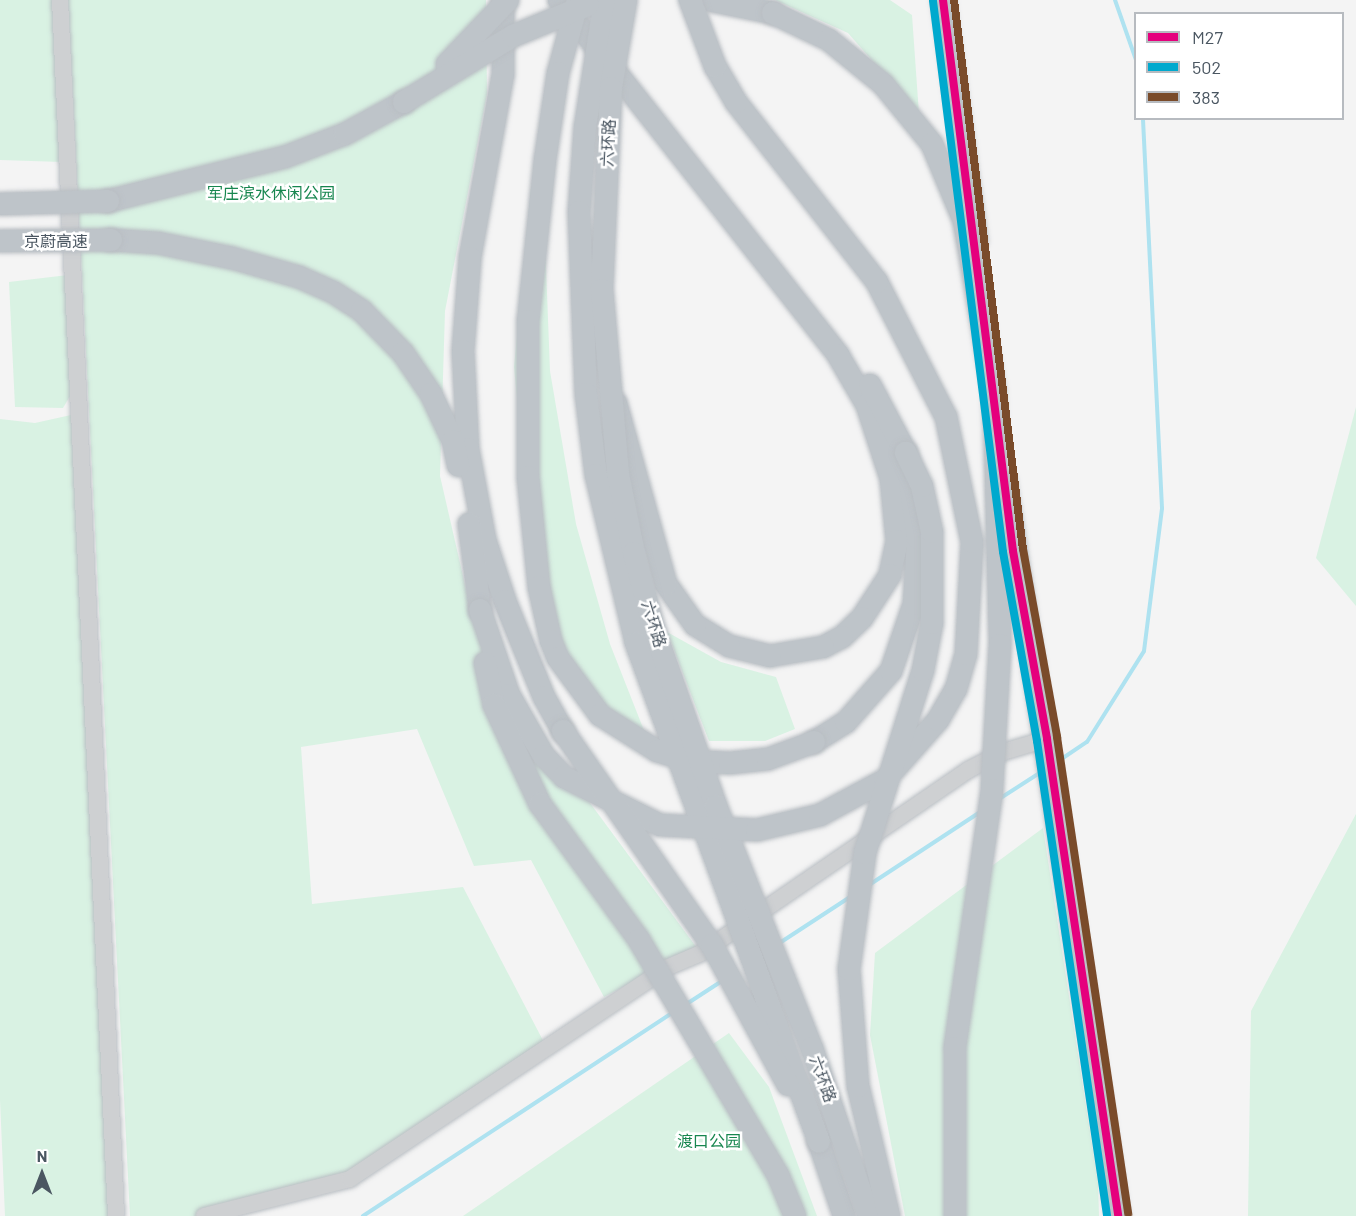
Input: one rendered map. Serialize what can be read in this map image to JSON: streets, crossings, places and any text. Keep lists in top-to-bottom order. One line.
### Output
{"streets":{"highway":["六环路","京蔚高速"]},"parks":["军庄滨水休闲公园","渡口公园"],"lines":["transit line M27","transit line 383","transit line 502"],"legend":["M27","502","383"],"north":"top"}
